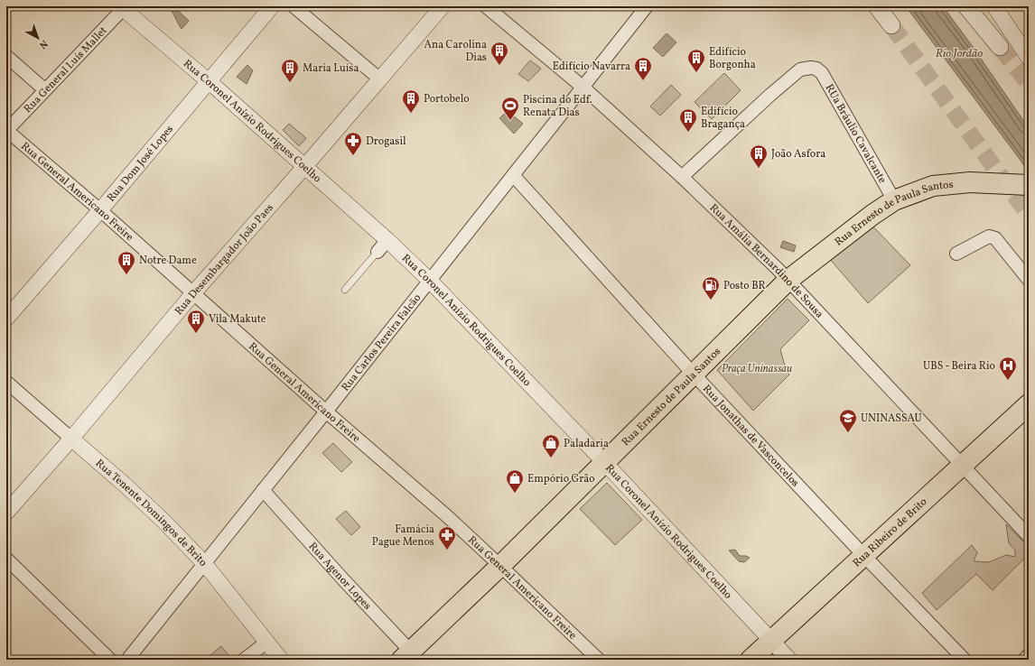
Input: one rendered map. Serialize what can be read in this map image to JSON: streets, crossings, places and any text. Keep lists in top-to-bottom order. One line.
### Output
{"streets":{"main road":["Rua Ernesto de Paula Santos","Rua Ribeiro de Brito"],"street":["Rua General Luís Mallet","Rua Coronel Anízio Rodrigues Coelho","RUa Bráulio Cavalcante","Rua Dom José Lopes","Rua General Americano Freire","Rua Desembargador João Paes","Rua Amália Bernardino de Sousa","Rua Carlos Pereira Falcão","Rua Jonathas de Vasconcelos","Rua Tenente Domingos de Brito","Rua Agenor Lopes"]},"crossings":[["Rua General Luís Mallet","Rua Coronel Anízio Rodrigues Coelho"],["Rua General Luís Mallet","Rua General Americano Freire"],["Rua Coronel Anízio Rodrigues Coelho","Rua Dom José Lopes"],["Rua Coronel Anízio Rodrigues Coelho","Rua Ernesto de Paula Santos"],["Rua Coronel Anízio Rodrigues Coelho","Rua Desembargador João Paes"],["Rua Coronel Anízio Rodrigues Coelho","Rua Carlos Pereira Falcão"],["Rua Coronel Anízio Rodrigues Coelho","Rua Ribeiro de Brito"],["RUa Bráulio Cavalcante","Rua Ernesto de Paula Santos"],["RUa Bráulio Cavalcante","Rua Amália Bernardino de Sousa"],["Rua Dom José Lopes","Rua General Americano Freire"],["Rua General Americano Freire","Rua Ernesto de Paula Santos"],["Rua General Americano Freire","Rua Desembargador João Paes"],["Rua General Americano Freire","Rua Carlos Pereira Falcão"],["Rua Ernesto de Paula Santos","Rua Amália Bernardino de Sousa"],["Rua Ernesto de Paula Santos","Rua Jonathas de Vasconcelos"],["Rua Ernesto de Paula Santos","Rua Agenor Lopes"],["Rua Desembargador João Paes","Rua Tenente Domingos de Brito"],["Rua Amália Bernardino de Sousa","Rua Carlos Pereira Falcão"],["Rua Amália Bernardino de Sousa","Rua Ribeiro de Brito"],["Rua Carlos Pereira Falcão","Rua Jonathas de Vasconcelos"],["Rua Carlos Pereira Falcão","Rua Tenente Domingos de Brito"],["Rua Carlos Pereira Falcão","Rua Agenor Lopes"],["Rua Jonathas de Vasconcelos","Rua Ribeiro de Brito"]],"water":["Rio Jordão"],"parks":["Praça Uninassau"],"places":{"building":["Ana Carolina Dias","Edifício Borgonha","Edifício Navarra","Maria Luísa","Portobelo","Edifício Bragança","João Asfora","Notre Dame","Vila Makute"],"sports":["Piscina do Edf. Renata Dias"],"pharmacy":["Drogasil","Famácia Pague Menos"],"fuel station":["Posto BR"],"hospital":["UBS - Beira Rio"],"school or university":["UNINASSAU"],"shop":["Paladaria","Empório Grão"]},"north":"bottom right"}
